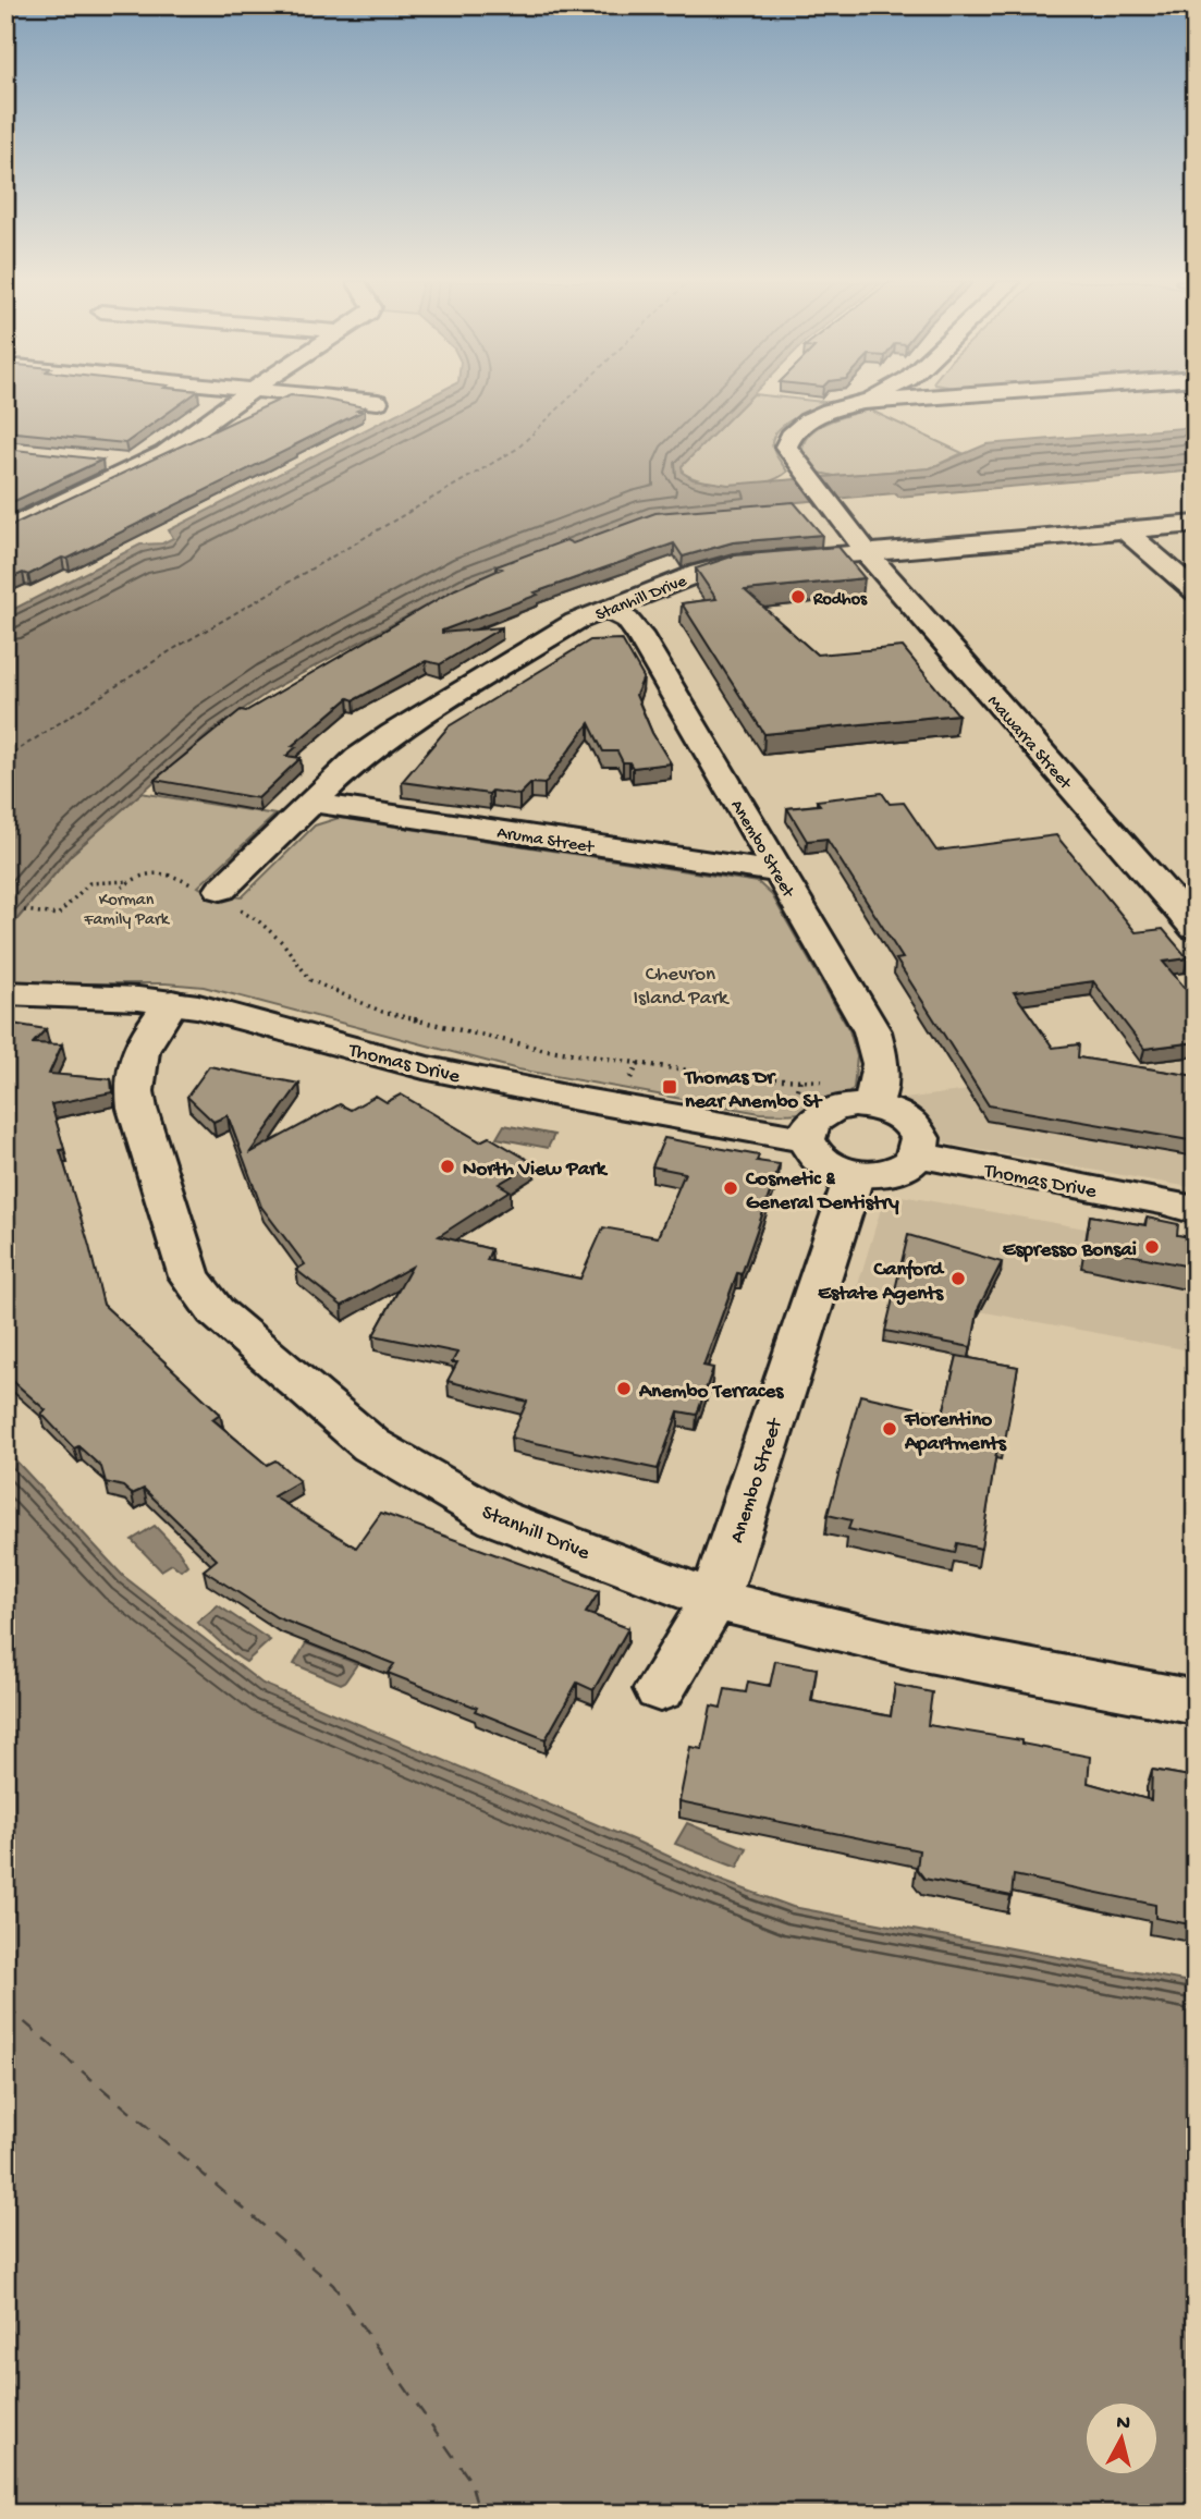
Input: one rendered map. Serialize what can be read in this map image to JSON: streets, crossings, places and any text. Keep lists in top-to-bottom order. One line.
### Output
{"streets":{"street":["Stanhill Drive","Mawarra Street","Aruma Street","Anembo Street","Thomas Drive"]},"crossings":[["Stanhill Drive","Mawarra Street"],["Stanhill Drive","Aruma Street"],["Stanhill Drive","Anembo Street"],["Stanhill Drive","Thomas Drive"],["Aruma Street","Anembo Street"],["Anembo Street","Thomas Drive"]],"parks":["Korman Family Park","Chevron Island Park"],"places":{"other":["Rodhos","North View Park","Cosmetic & General Dentistry","Espresso Bonsai","Canford Estate Agents","Anembo Terraces","Florentino Apartments"],"transit":["Thomas Dr near Anembo St"]},"north":"top"}
